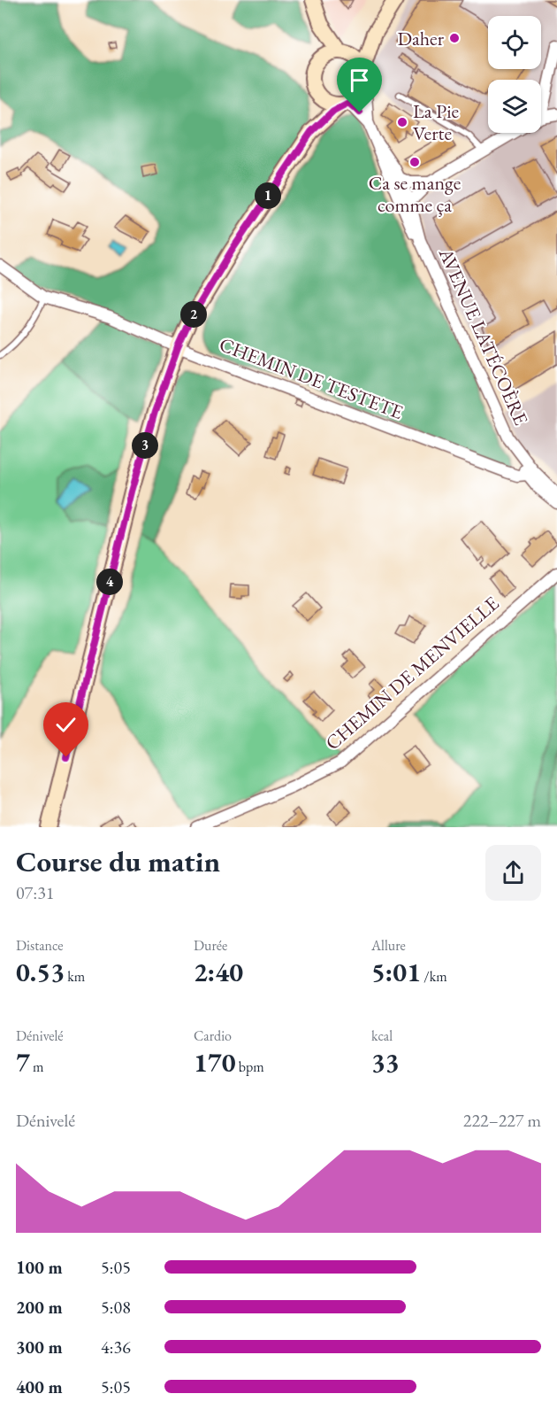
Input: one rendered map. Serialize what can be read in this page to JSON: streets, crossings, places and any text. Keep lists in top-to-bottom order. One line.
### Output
{"streets":{"street":["AVENUE LATÉCOÈRE","CHEMIN DE TESTETE","CHEMIN DE MENVIELLE"]},"crossings":[["AVENUE LATÉCOÈRE","CHEMIN DE TESTETE"]],"places":["Daher","La Pie Verte","Ca se mange comme ça"],"page":{"pins":["1","2","3","4"],"heading":["Course du matin","07:31"],"stats":[["Distance","0.53 km"],["Durée","2:40"],["Allure","5:01 /km"],["Dénivelé","7 m"],["Cardio","170 bpm"],["kcal","33"]],"chart":["Dénivelé","222–227 m"],"list":[{"name":"100 m","note":"5:05"},{"name":"200 m","note":"5:08"},{"name":"300 m","note":"4:36"},{"name":"400 m","note":"5:05"}]}}
